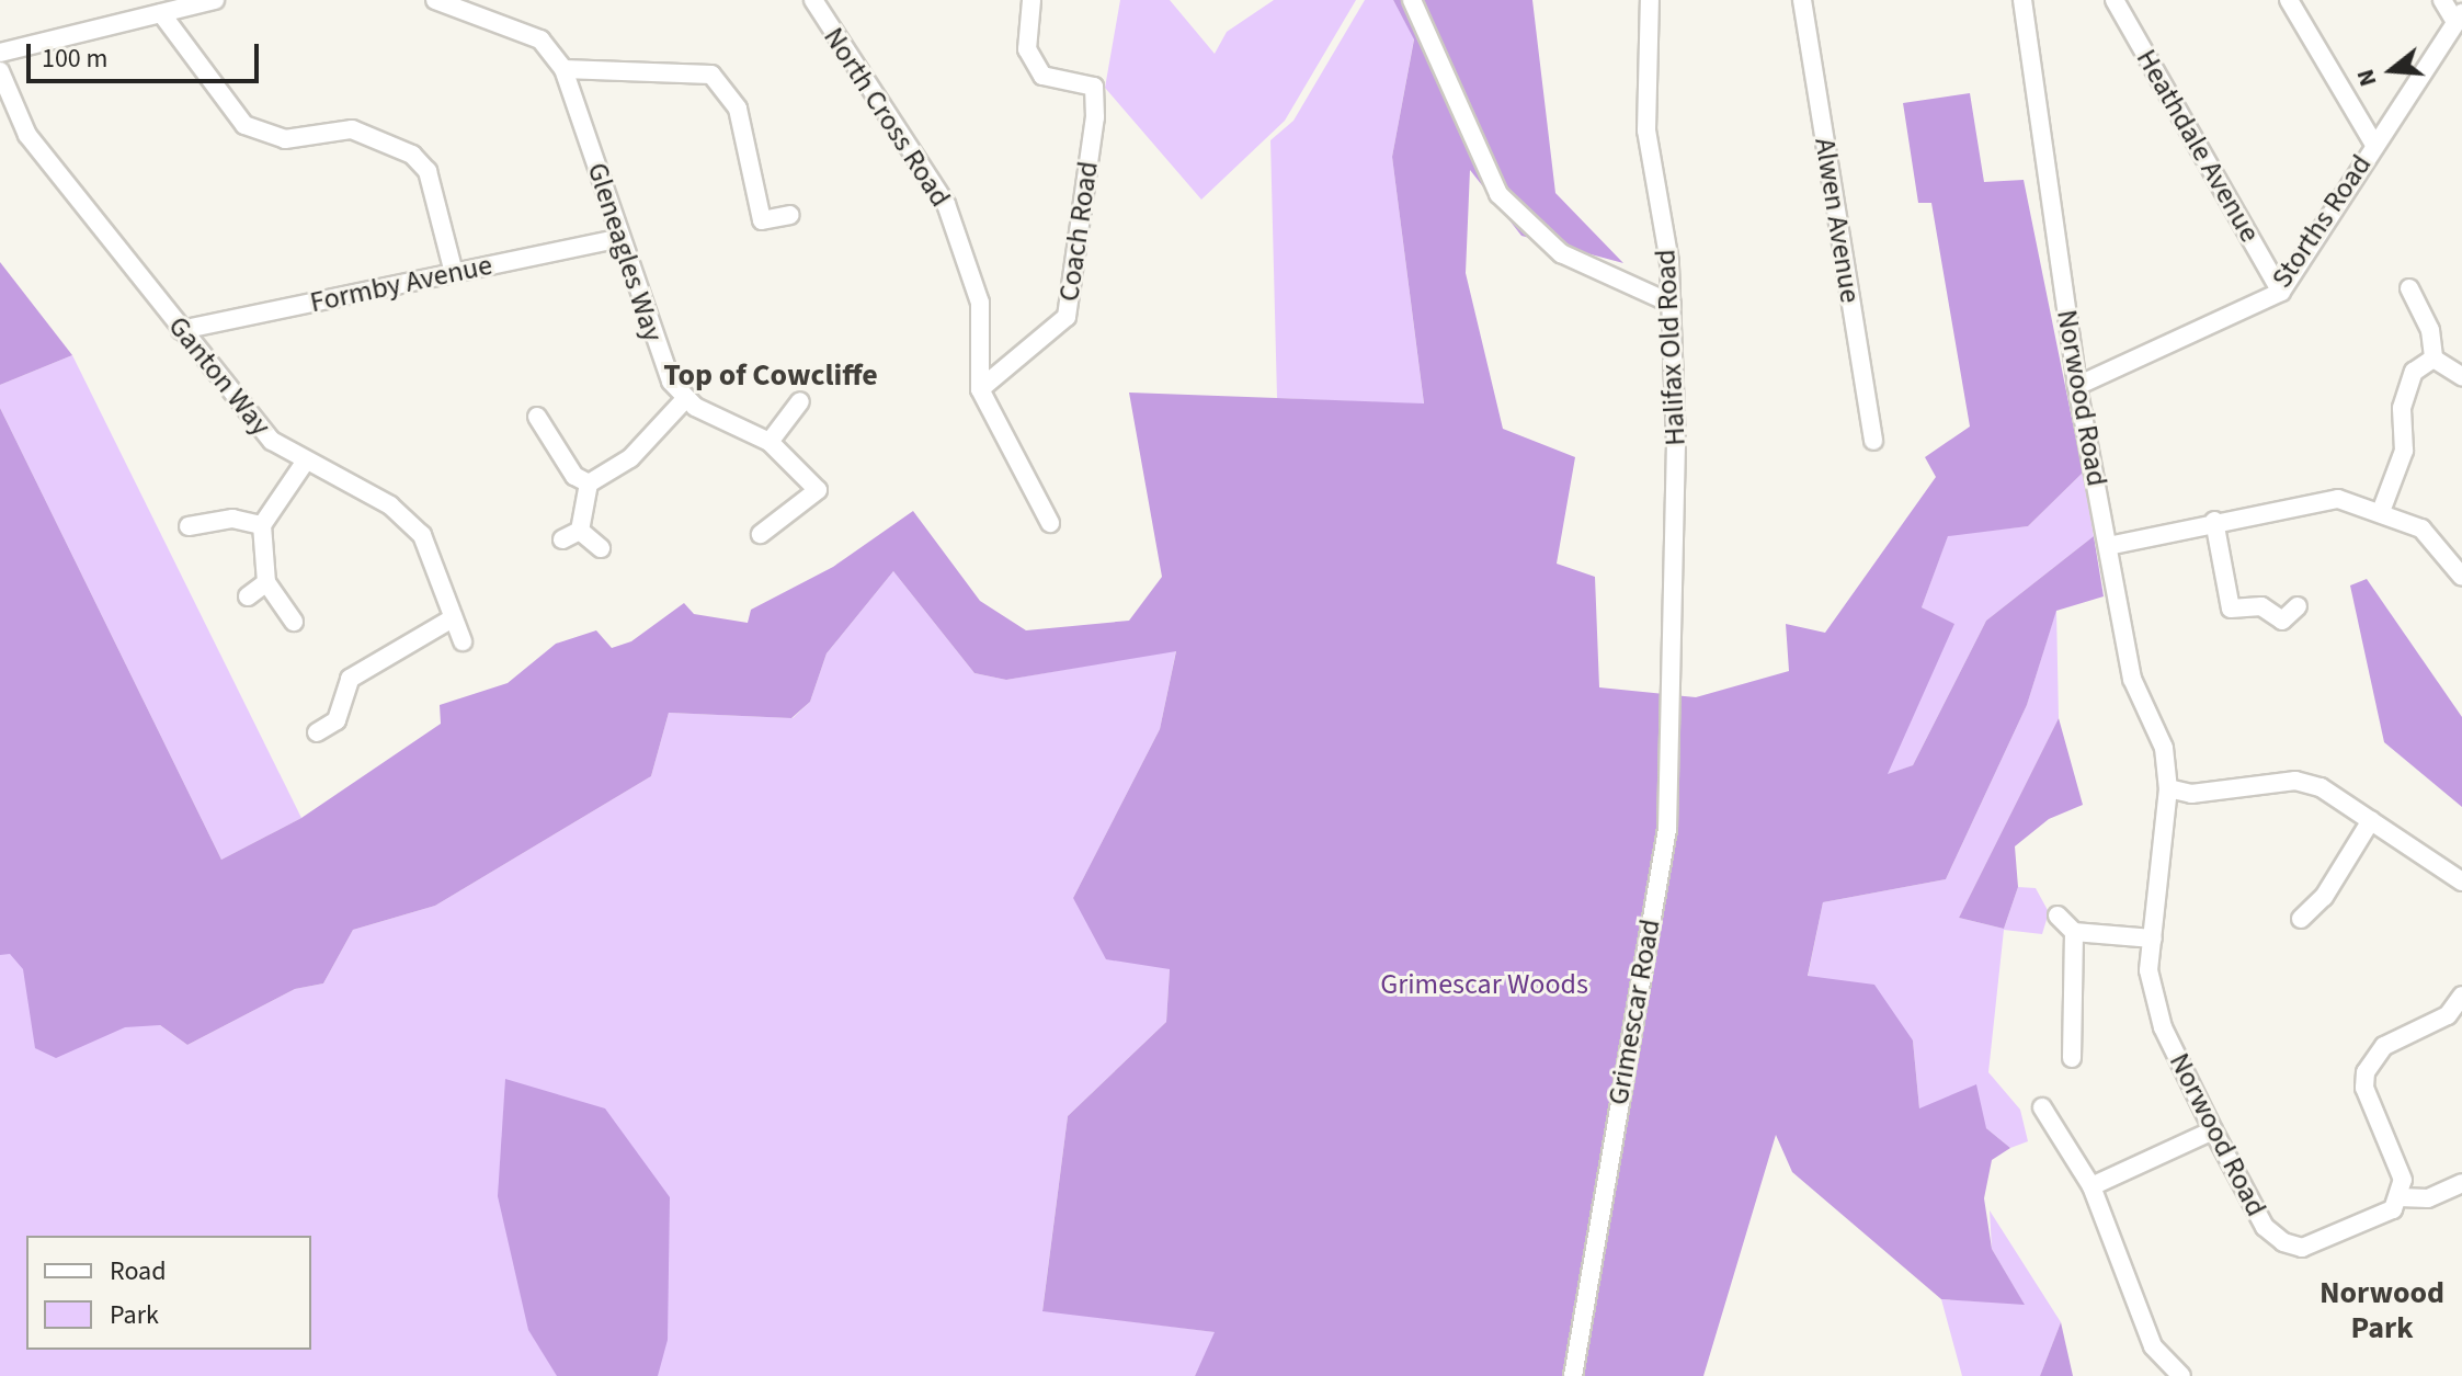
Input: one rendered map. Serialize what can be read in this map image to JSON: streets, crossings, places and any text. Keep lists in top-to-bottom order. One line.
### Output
{"streets":{"street":["North Cross Road","Heathdale Avenue","Alwen Avenue","Storths Road","Coach Road","Gleneagles Way","Formby Avenue","Halifax Old Road","Ganton Way","Norwood Road","Grimescar Road"]},"crossings":[["North Cross Road","Coach Road"],["Heathdale Avenue","Storths Road"],["Storths Road","Norwood Road"],["Gleneagles Way","Formby Avenue"],["Formby Avenue","Ganton Way"],["Halifax Old Road","Grimescar Road"]],"districts":["Top of Cowcliffe","Norwood Park"],"parks":["Grimescar Woods"],"legend":["Road","Park"],"scale_bar":"100 m","north":"left"}
